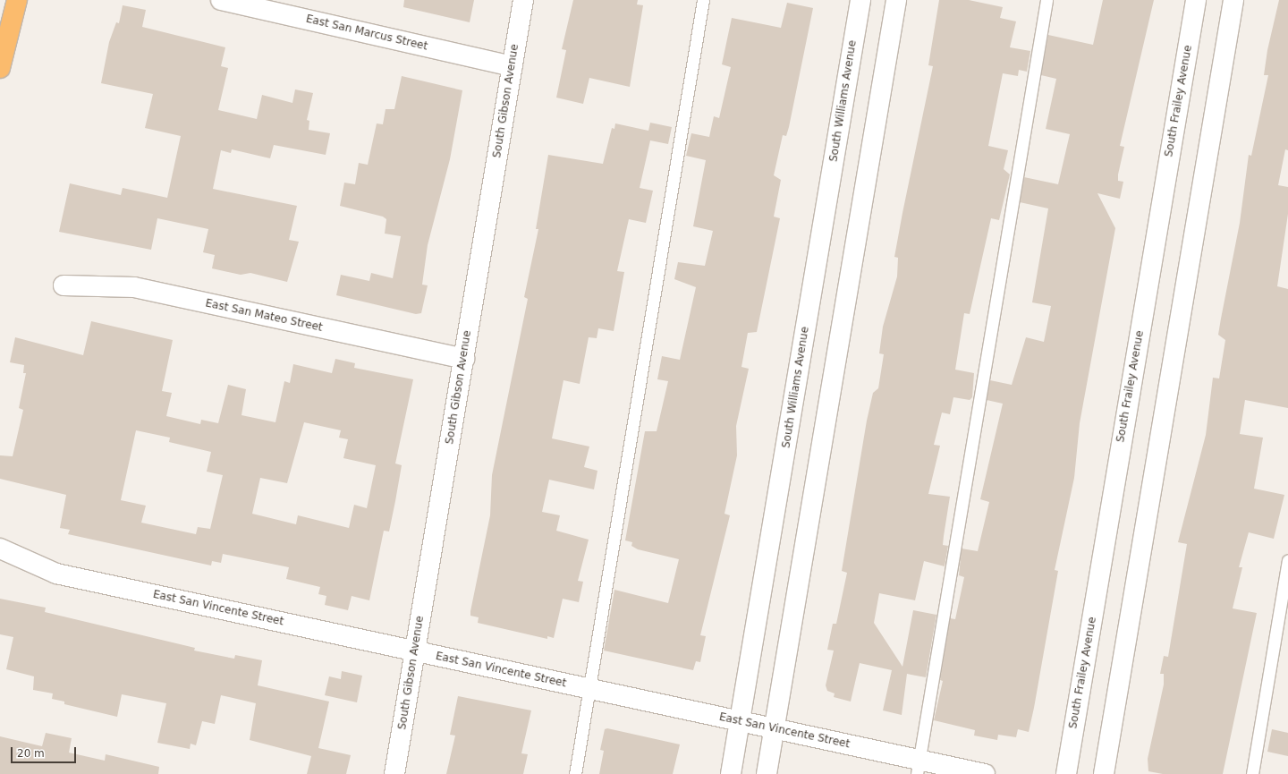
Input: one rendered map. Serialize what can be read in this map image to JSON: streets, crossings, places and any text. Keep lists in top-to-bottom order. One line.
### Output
{"streets":{"street":["East San Marcus Street","South Gibson Avenue","South Williams Avenue","South Frailey Avenue","East San Mateo Street","East San Vincente Street"]},"crossings":[["East San Marcus Street","South Gibson Avenue"],["South Gibson Avenue","East San Mateo Street"],["South Gibson Avenue","East San Vincente Street"],["South Williams Avenue","East San Vincente Street"]],"scale_bar":"20 m"}
